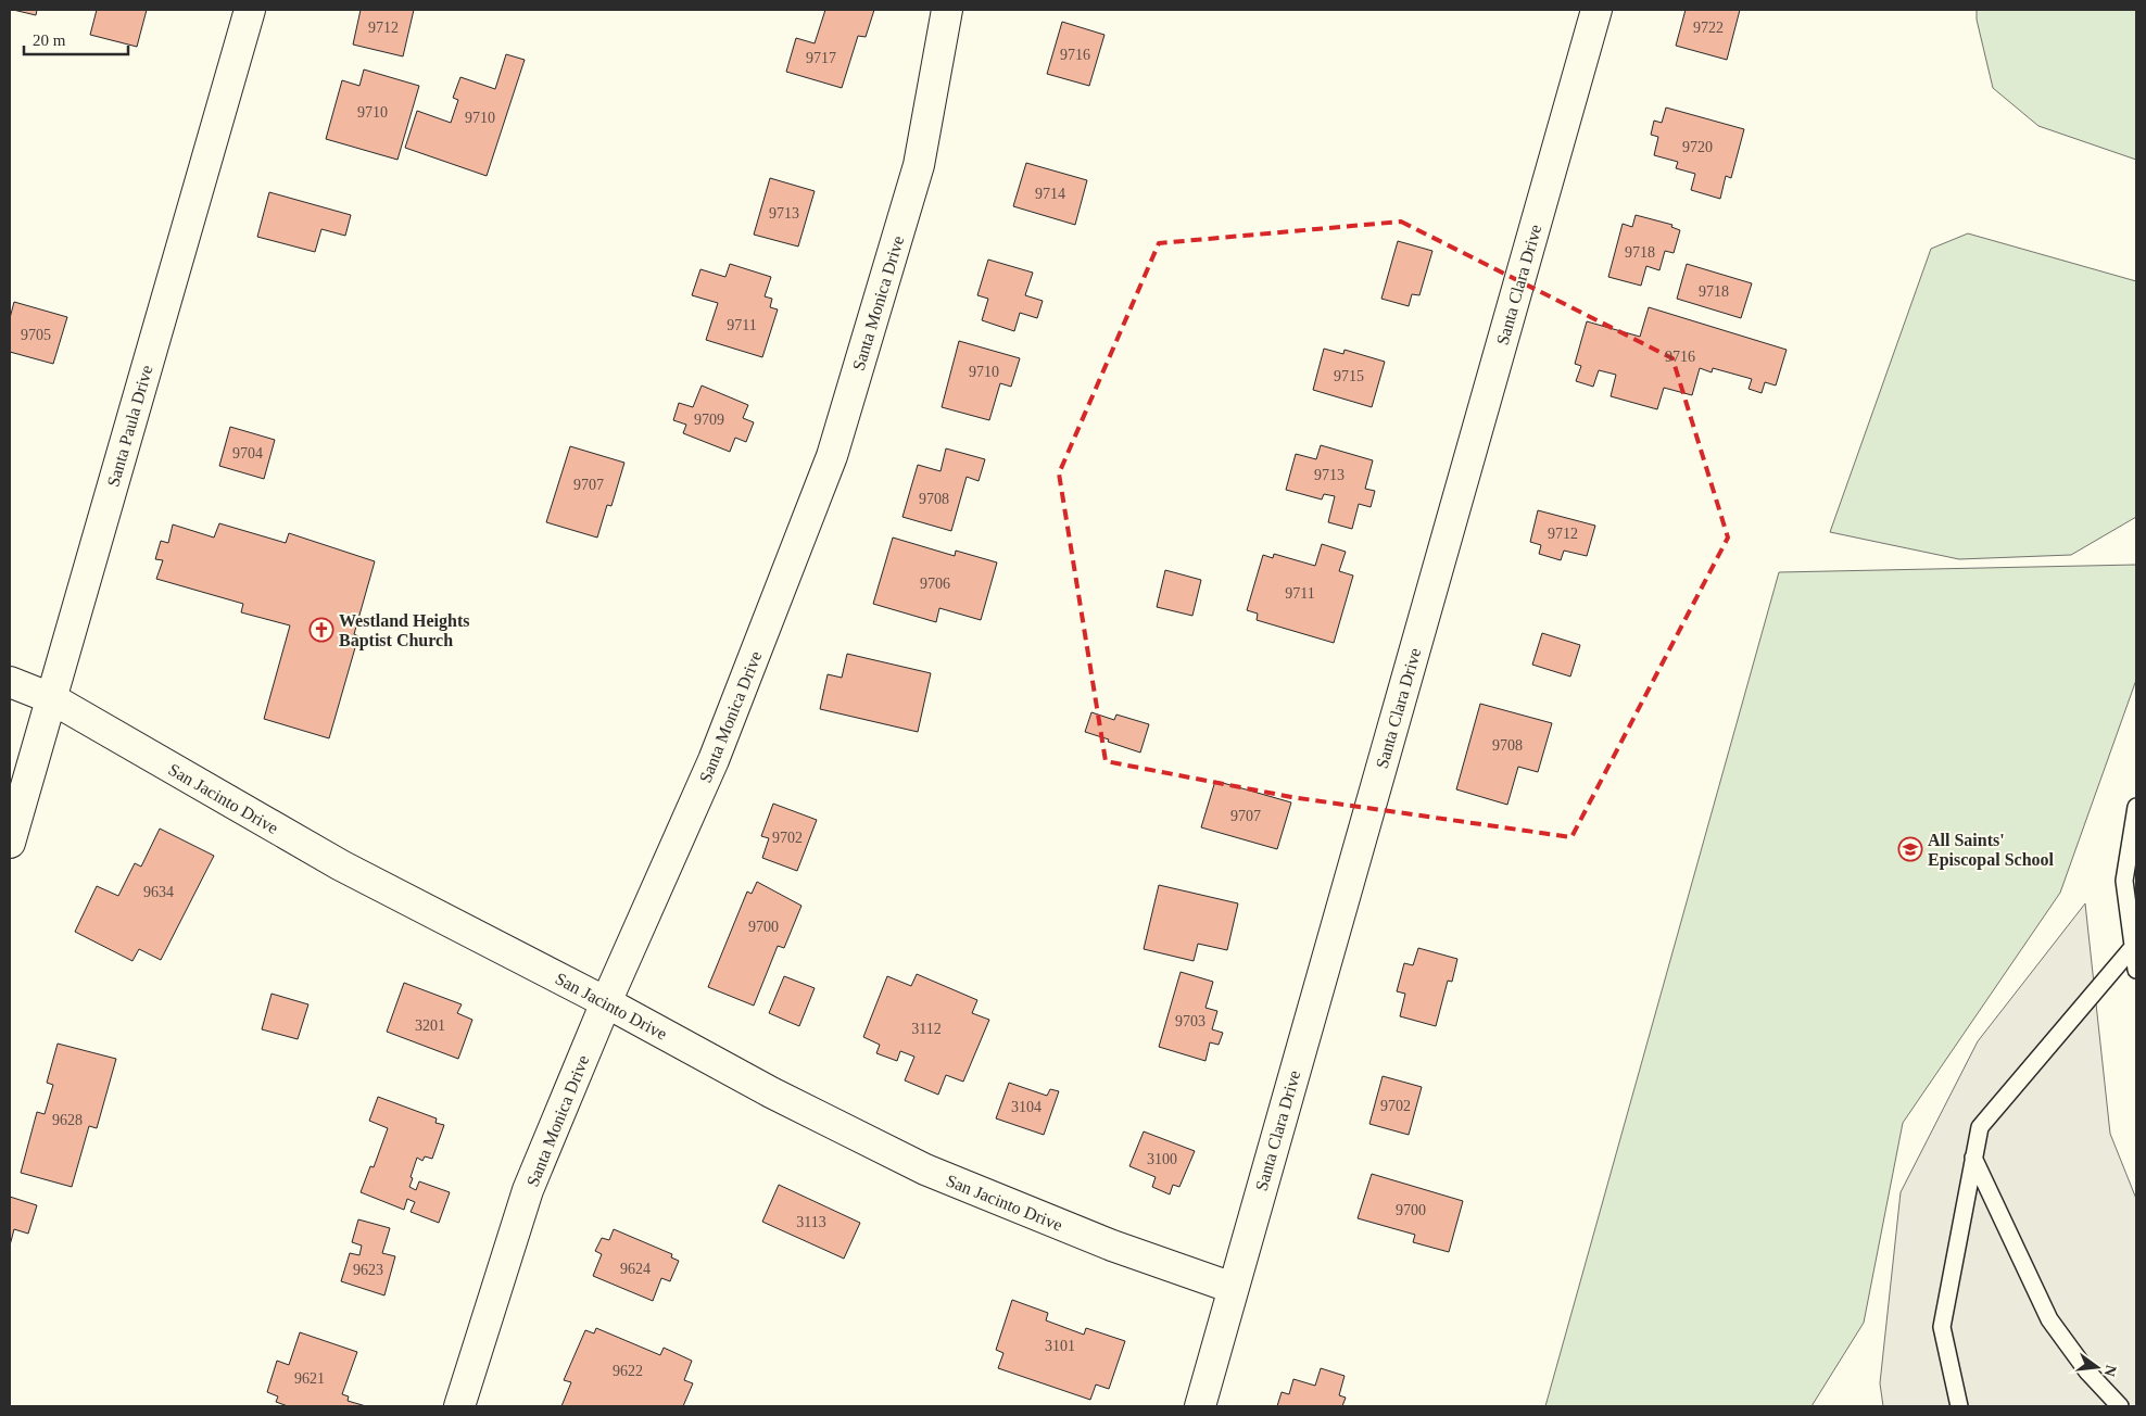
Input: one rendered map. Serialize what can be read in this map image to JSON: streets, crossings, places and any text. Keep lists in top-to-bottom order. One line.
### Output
{"streets":{"street":["Santa Clara Drive","Santa Monica Drive","Santa Paula Drive","San Jacinto Drive"]},"crossings":[["Santa Clara Drive","San Jacinto Drive"],["Santa Monica Drive","San Jacinto Drive"],["Santa Paula Drive","San Jacinto Drive"]],"places":{"church":["Westland Heights Baptist Church"],"school or university":["All Saints' Episcopal School"]},"house_numbers":["9712","9722","9716","9717","9710","9710","9720","9714","9713","9718","9718","9711","9705","9716","9710","9715","9709","9704","9713","9707","9708","9712","9706","9711","9708","9707","9702","9634","9700","9703","3201","3112","9702","3104","9628","3100","9700","3113","9624","9623","3101","9622","9621"],"scale_bar":"20 m","north":"right"}
